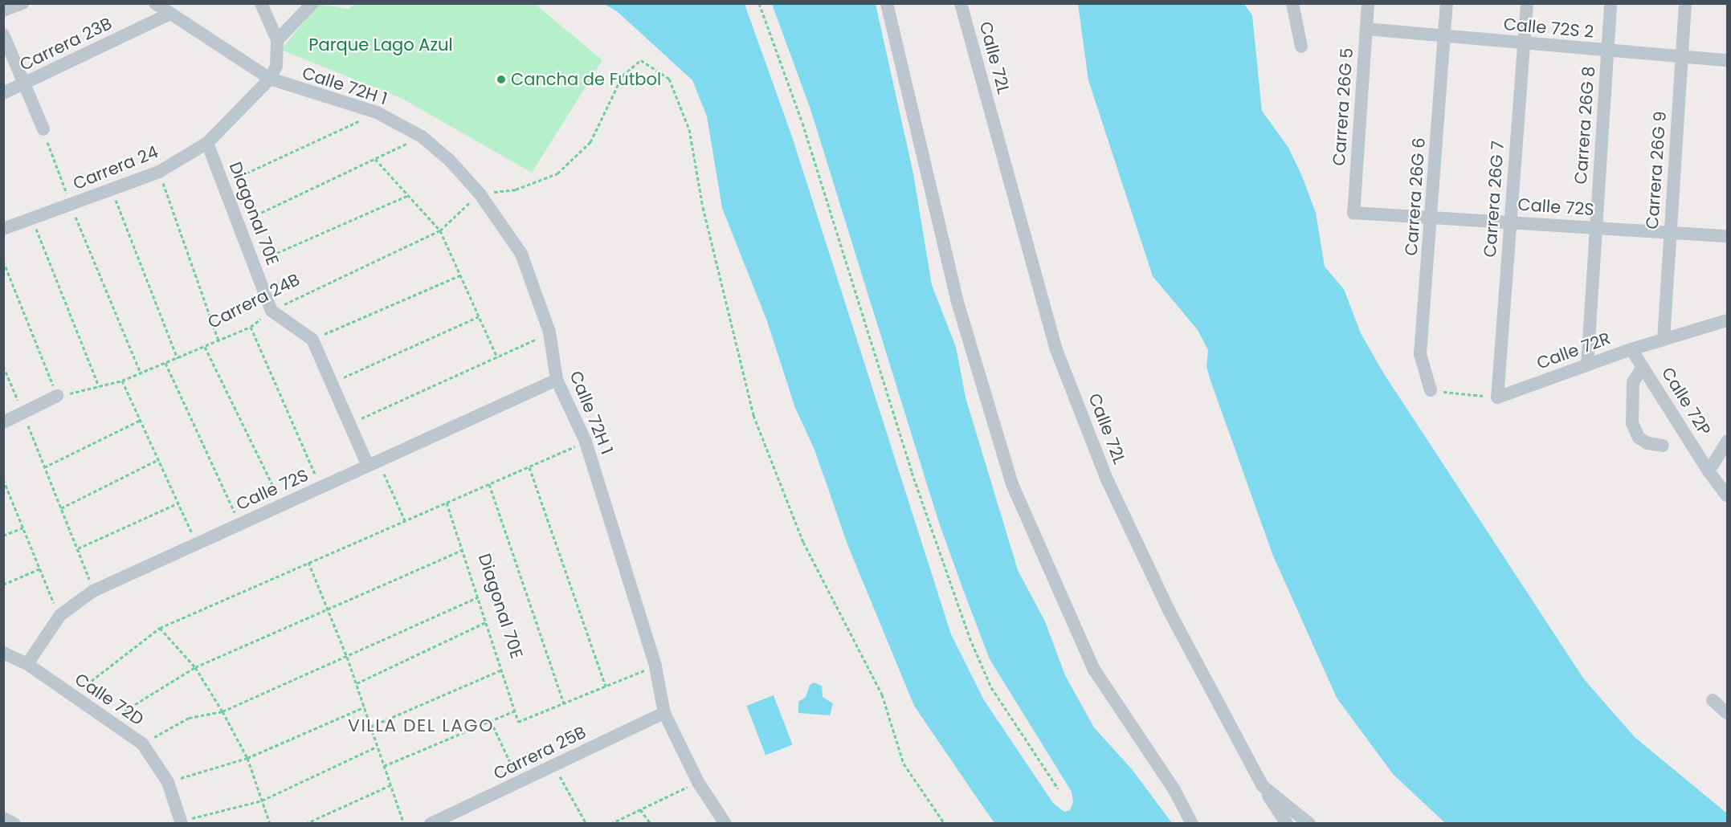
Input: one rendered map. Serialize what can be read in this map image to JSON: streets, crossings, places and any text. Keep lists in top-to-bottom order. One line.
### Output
{"streets":{"street":["Calle 72S 2","Carrera 23B","Calle 72L","Calle 72H 1","Carrera 26G 5","Carrera 26G 8","Carrera 24","Carrera 26G 9","Carrera 26G 6","Carrera 26G 7","Calle 72S","Diagonal 70E","Calle 72R","Calle 72P","Calle 72D","Carrera 25B"],"path":["Carrera 24B"]},"crossings":[["Calle 72S 2","Carrera 26G 5"],["Calle 72S 2","Carrera 26G 8"],["Calle 72S 2","Carrera 26G 9"],["Calle 72S 2","Carrera 26G 6"],["Calle 72S 2","Carrera 26G 7"],["Carrera 23B","Calle 72H 1"],["Calle 72H 1","Carrera 24"],["Calle 72H 1","Calle 72S"],["Calle 72H 1","Carrera 24B"],["Calle 72H 1","Carrera 25B"],["Carrera 26G 5","Calle 72S"],["Carrera 26G 8","Calle 72S"],["Carrera 26G 8","Calle 72R"],["Carrera 24","Diagonal 70E"],["Carrera 26G 9","Calle 72S"],["Carrera 26G 9","Calle 72R"],["Carrera 26G 6","Calle 72S"],["Carrera 26G 7","Calle 72S"],["Carrera 26G 7","Calle 72R"],["Calle 72S","Calle 72D"],["Diagonal 70E","Carrera 24B"],["Calle 72R","Calle 72P"]],"districts":["VILLA DEL LAGO"],"parks":["Parque Lago Azul"],"places":["Cancha de Futbol"]}
